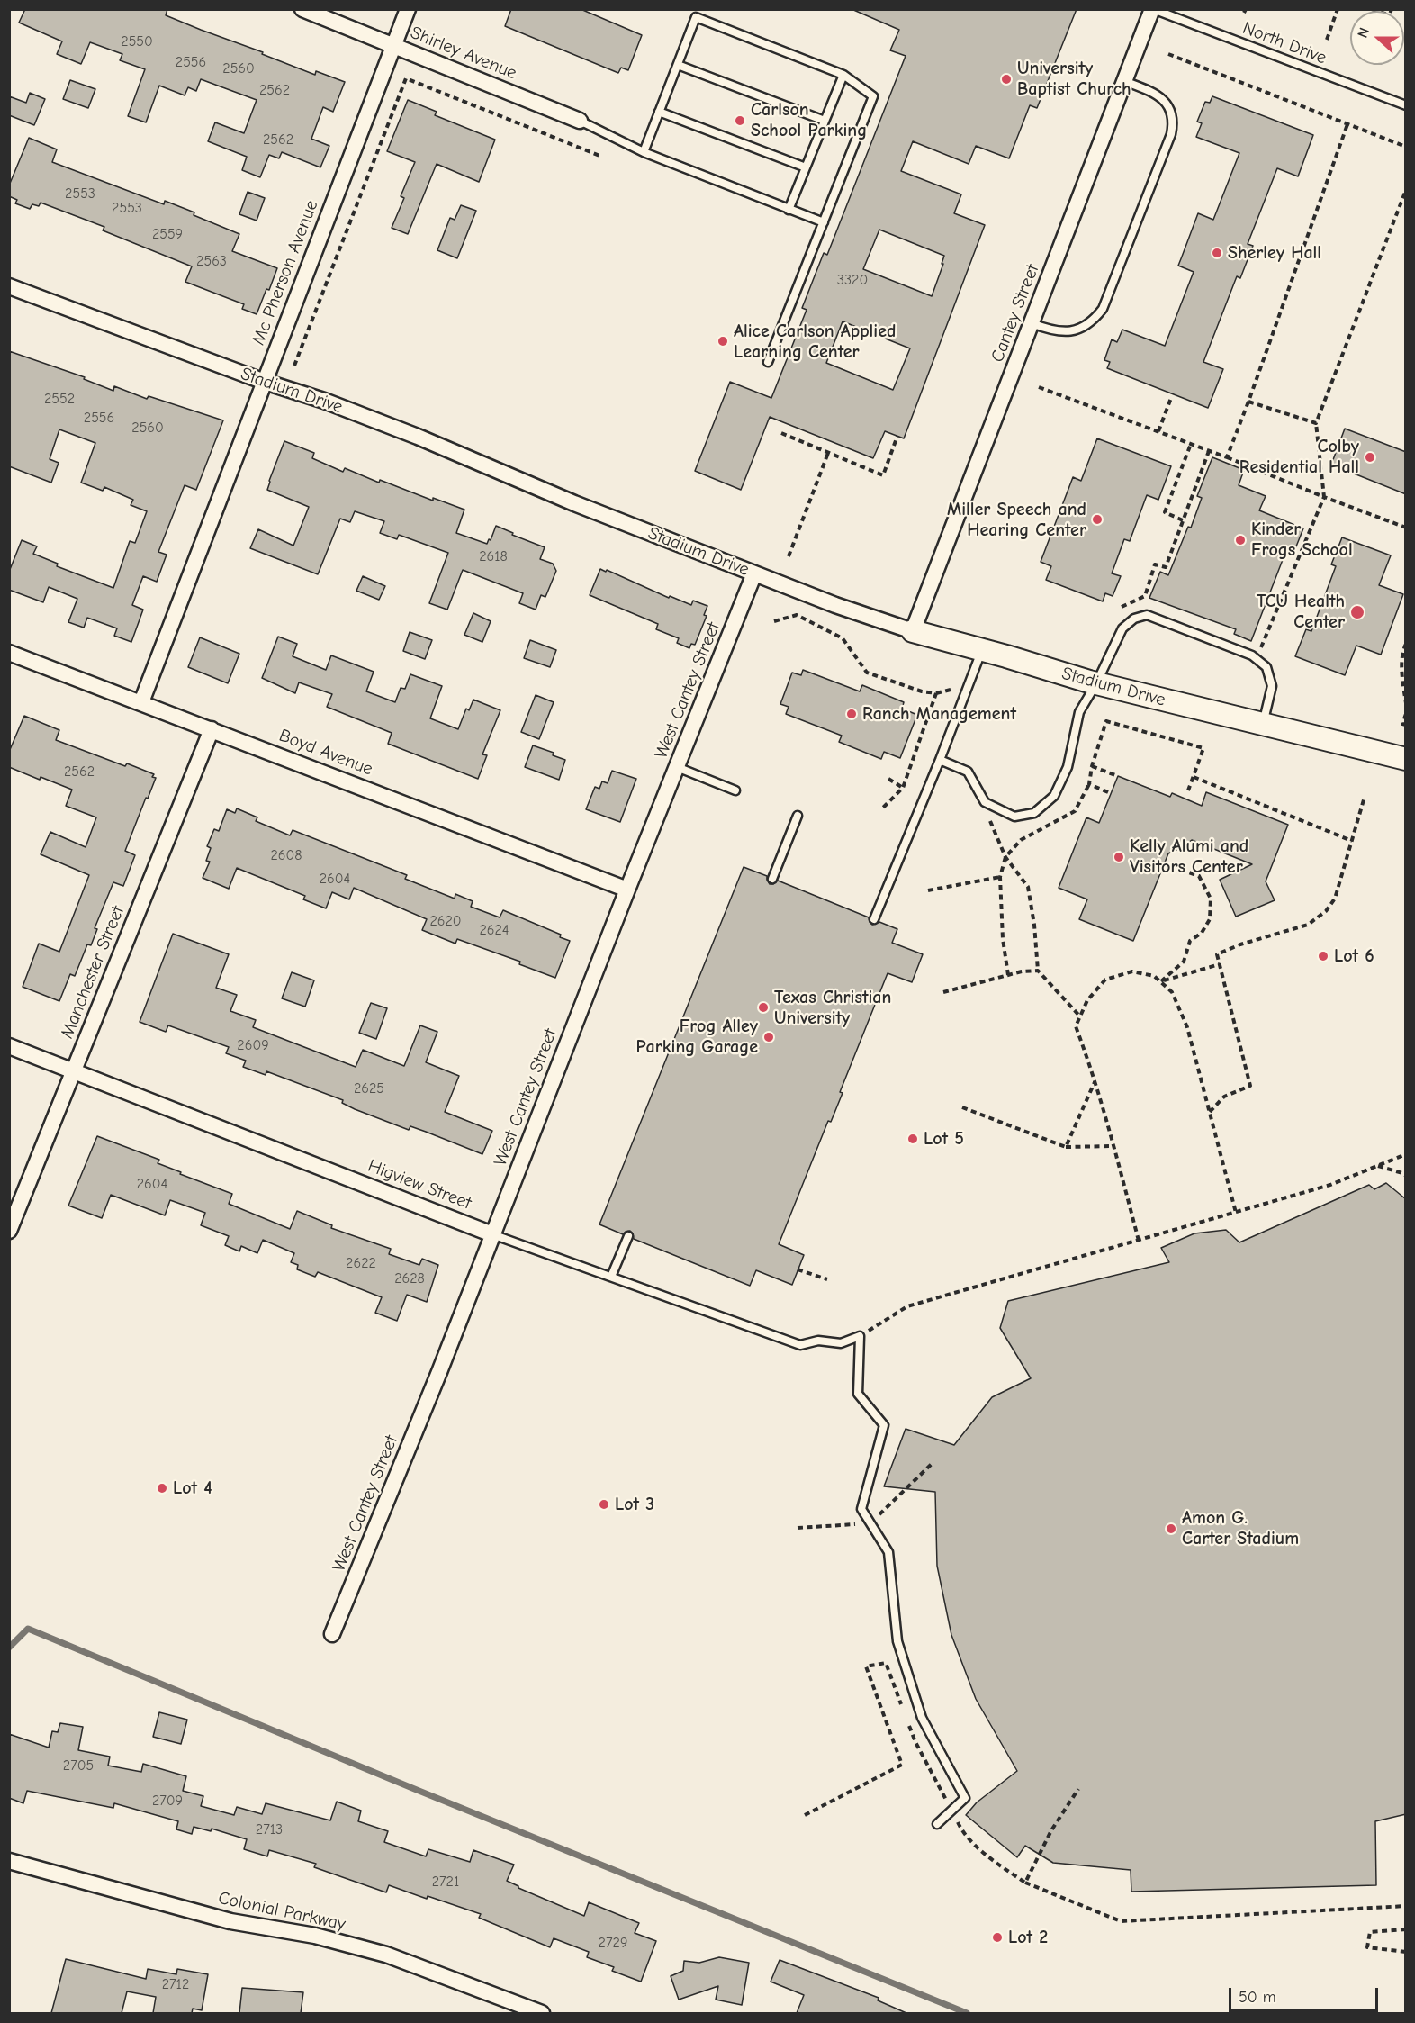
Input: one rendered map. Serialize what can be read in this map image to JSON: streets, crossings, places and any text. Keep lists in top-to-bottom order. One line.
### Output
{"streets":{"street":["Shirley Avenue","Mc Pherson Avenue","Cantey Street","Stadium Drive","West Cantey Street","Boyd Avenue","Manchester Street","Higview Street","Colonial Parkway"],"lane":["North Drive"]},"crossings":[["North Drive","Cantey Street"],["Shirley Avenue","Mc Pherson Avenue"],["Mc Pherson Avenue","Stadium Drive"],["Mc Pherson Avenue","Boyd Avenue"],["Cantey Street","Stadium Drive"],["Stadium Drive","West Cantey Street"],["West Cantey Street","Boyd Avenue"],["West Cantey Street","Higview Street"],["Boyd Avenue","Manchester Street"],["Manchester Street","Higview Street"]],"places":["University Baptist Church","Carlson School Parking","Sherley Hall","Alice Carlson Applied Learning Center","Colby Residential Hall","Miller Speech and Hearing Center","Kinder Frogs School","TCU Health Center","Ranch Management","Kelly Alumi and Visitors Center","Lot 6","Texas Christian University","Frog Alley Parking Garage","Lot 5","Lot 4","Lot 3","Amon G. Carter Stadium","Lot 2"],"house_numbers":["2550","2556","2560","2562","2562","2553","2553","2559","2563","3320","2552","2556","2560","2618","2562","2608","2604","2620","2624","2609","2625","2604","2622","2628","2705","2709","2713","2721","2729","2712"],"scale_bar":"50 m","north":"left"}
